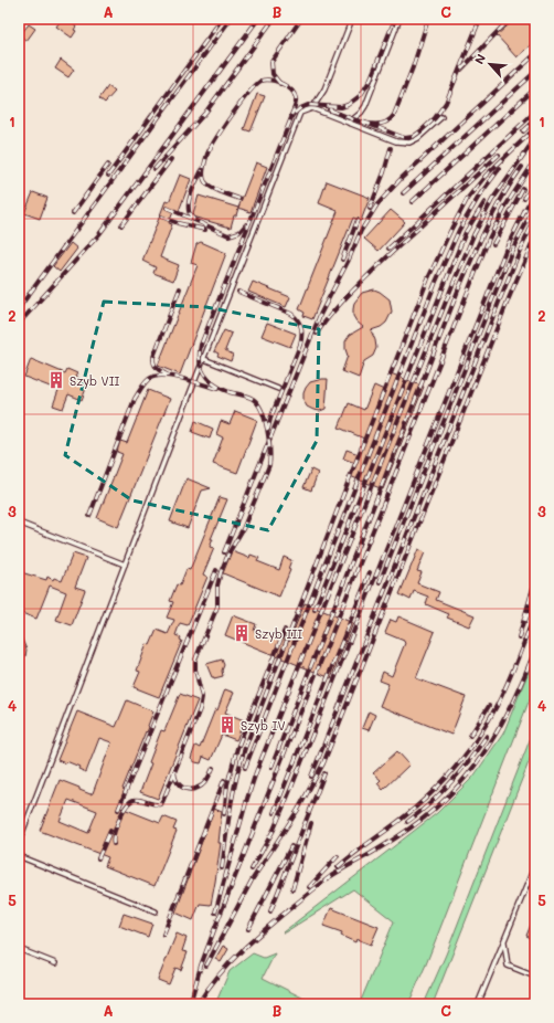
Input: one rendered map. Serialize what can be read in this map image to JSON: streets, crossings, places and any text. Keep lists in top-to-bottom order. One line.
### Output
{"places":{"building":["Szyb VII","Szyb III","Szyb IV"]},"north":"top left","grid":{"columns":["A","B","C"],"rows":["1","2","3","4","5"]}}
